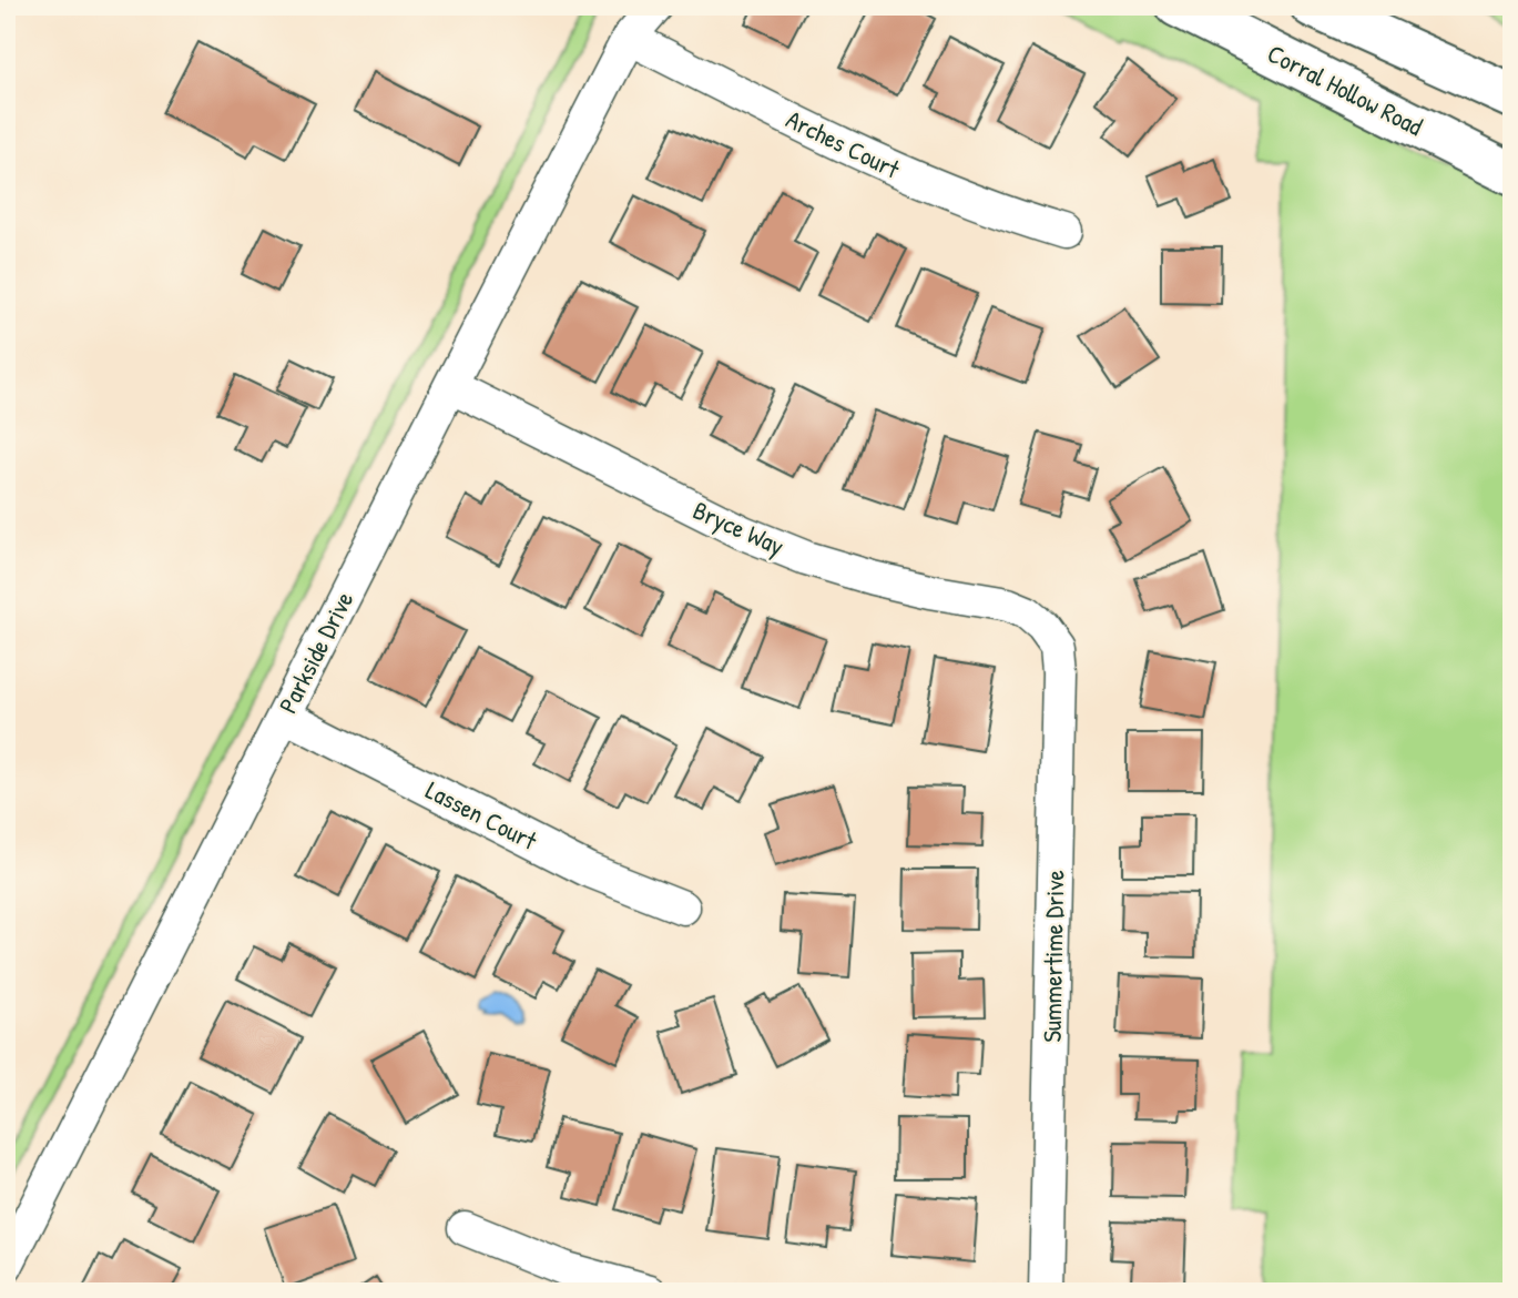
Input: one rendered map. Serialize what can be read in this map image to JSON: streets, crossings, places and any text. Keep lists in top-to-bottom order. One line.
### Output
{"streets":{"main road":["Corral Hollow Road"],"street":["Arches Court","Bryce Way","Parkside Drive","Lassen Court","Summertime Drive"]},"crossings":[["Arches Court","Parkside Drive"],["Bryce Way","Parkside Drive"],["Bryce Way","Summertime Drive"],["Parkside Drive","Lassen Court"]]}
